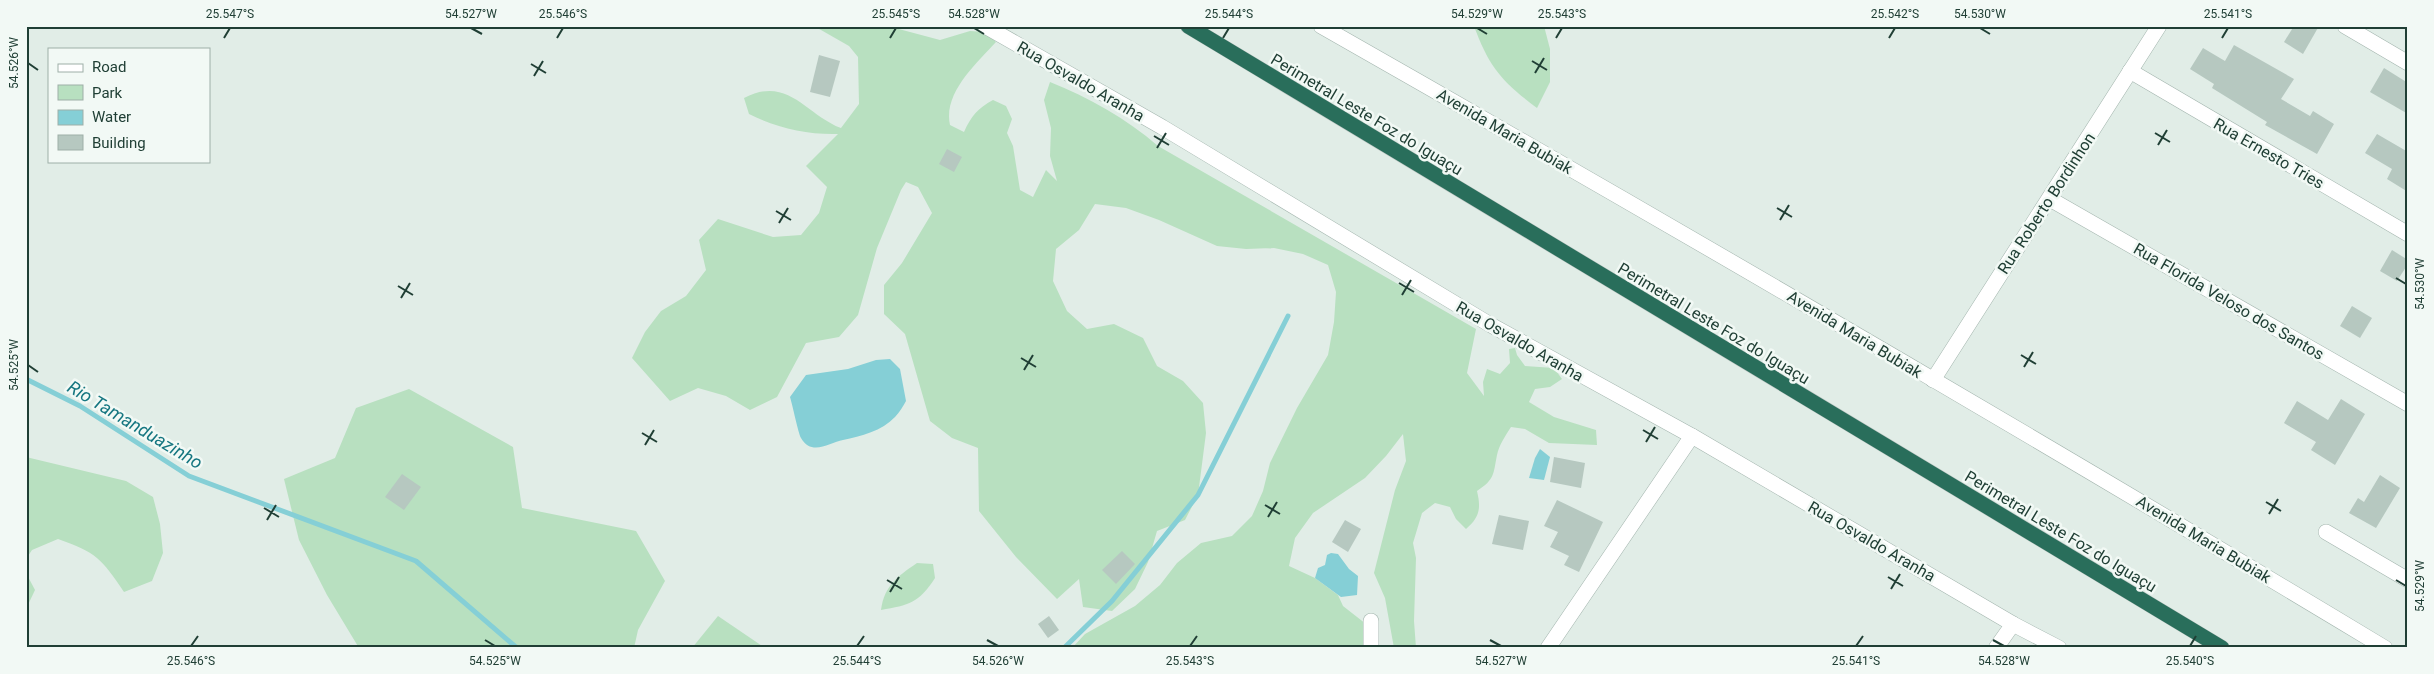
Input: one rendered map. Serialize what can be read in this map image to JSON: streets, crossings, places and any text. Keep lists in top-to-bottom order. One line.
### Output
{"streets":{"highway":["Perimetral Leste Foz do Iguaçu"],"street":["Rua Osvaldo Aranha","Avenida Maria Bubiak","Rua Ernesto Tries","Rua Roberto Bordinhon","Rua Florida Veloso dos Santos"]},"crossings":[["Avenida Maria Bubiak","Rua Roberto Bordinhon"],["Rua Ernesto Tries","Rua Roberto Bordinhon"],["Rua Roberto Bordinhon","Rua Florida Veloso dos Santos"]],"water":["Rio Tamanduazinho"],"legend":["Road","Park","Water","Building"],"coordinates":["25.547°S","54.527°W","25.546°S","25.545°S","54.528°W","25.544°S","54.529°W","25.543°S","25.542°S","54.530°W","25.541°S","54.526°W","54.525°W","25.540°S"]}
